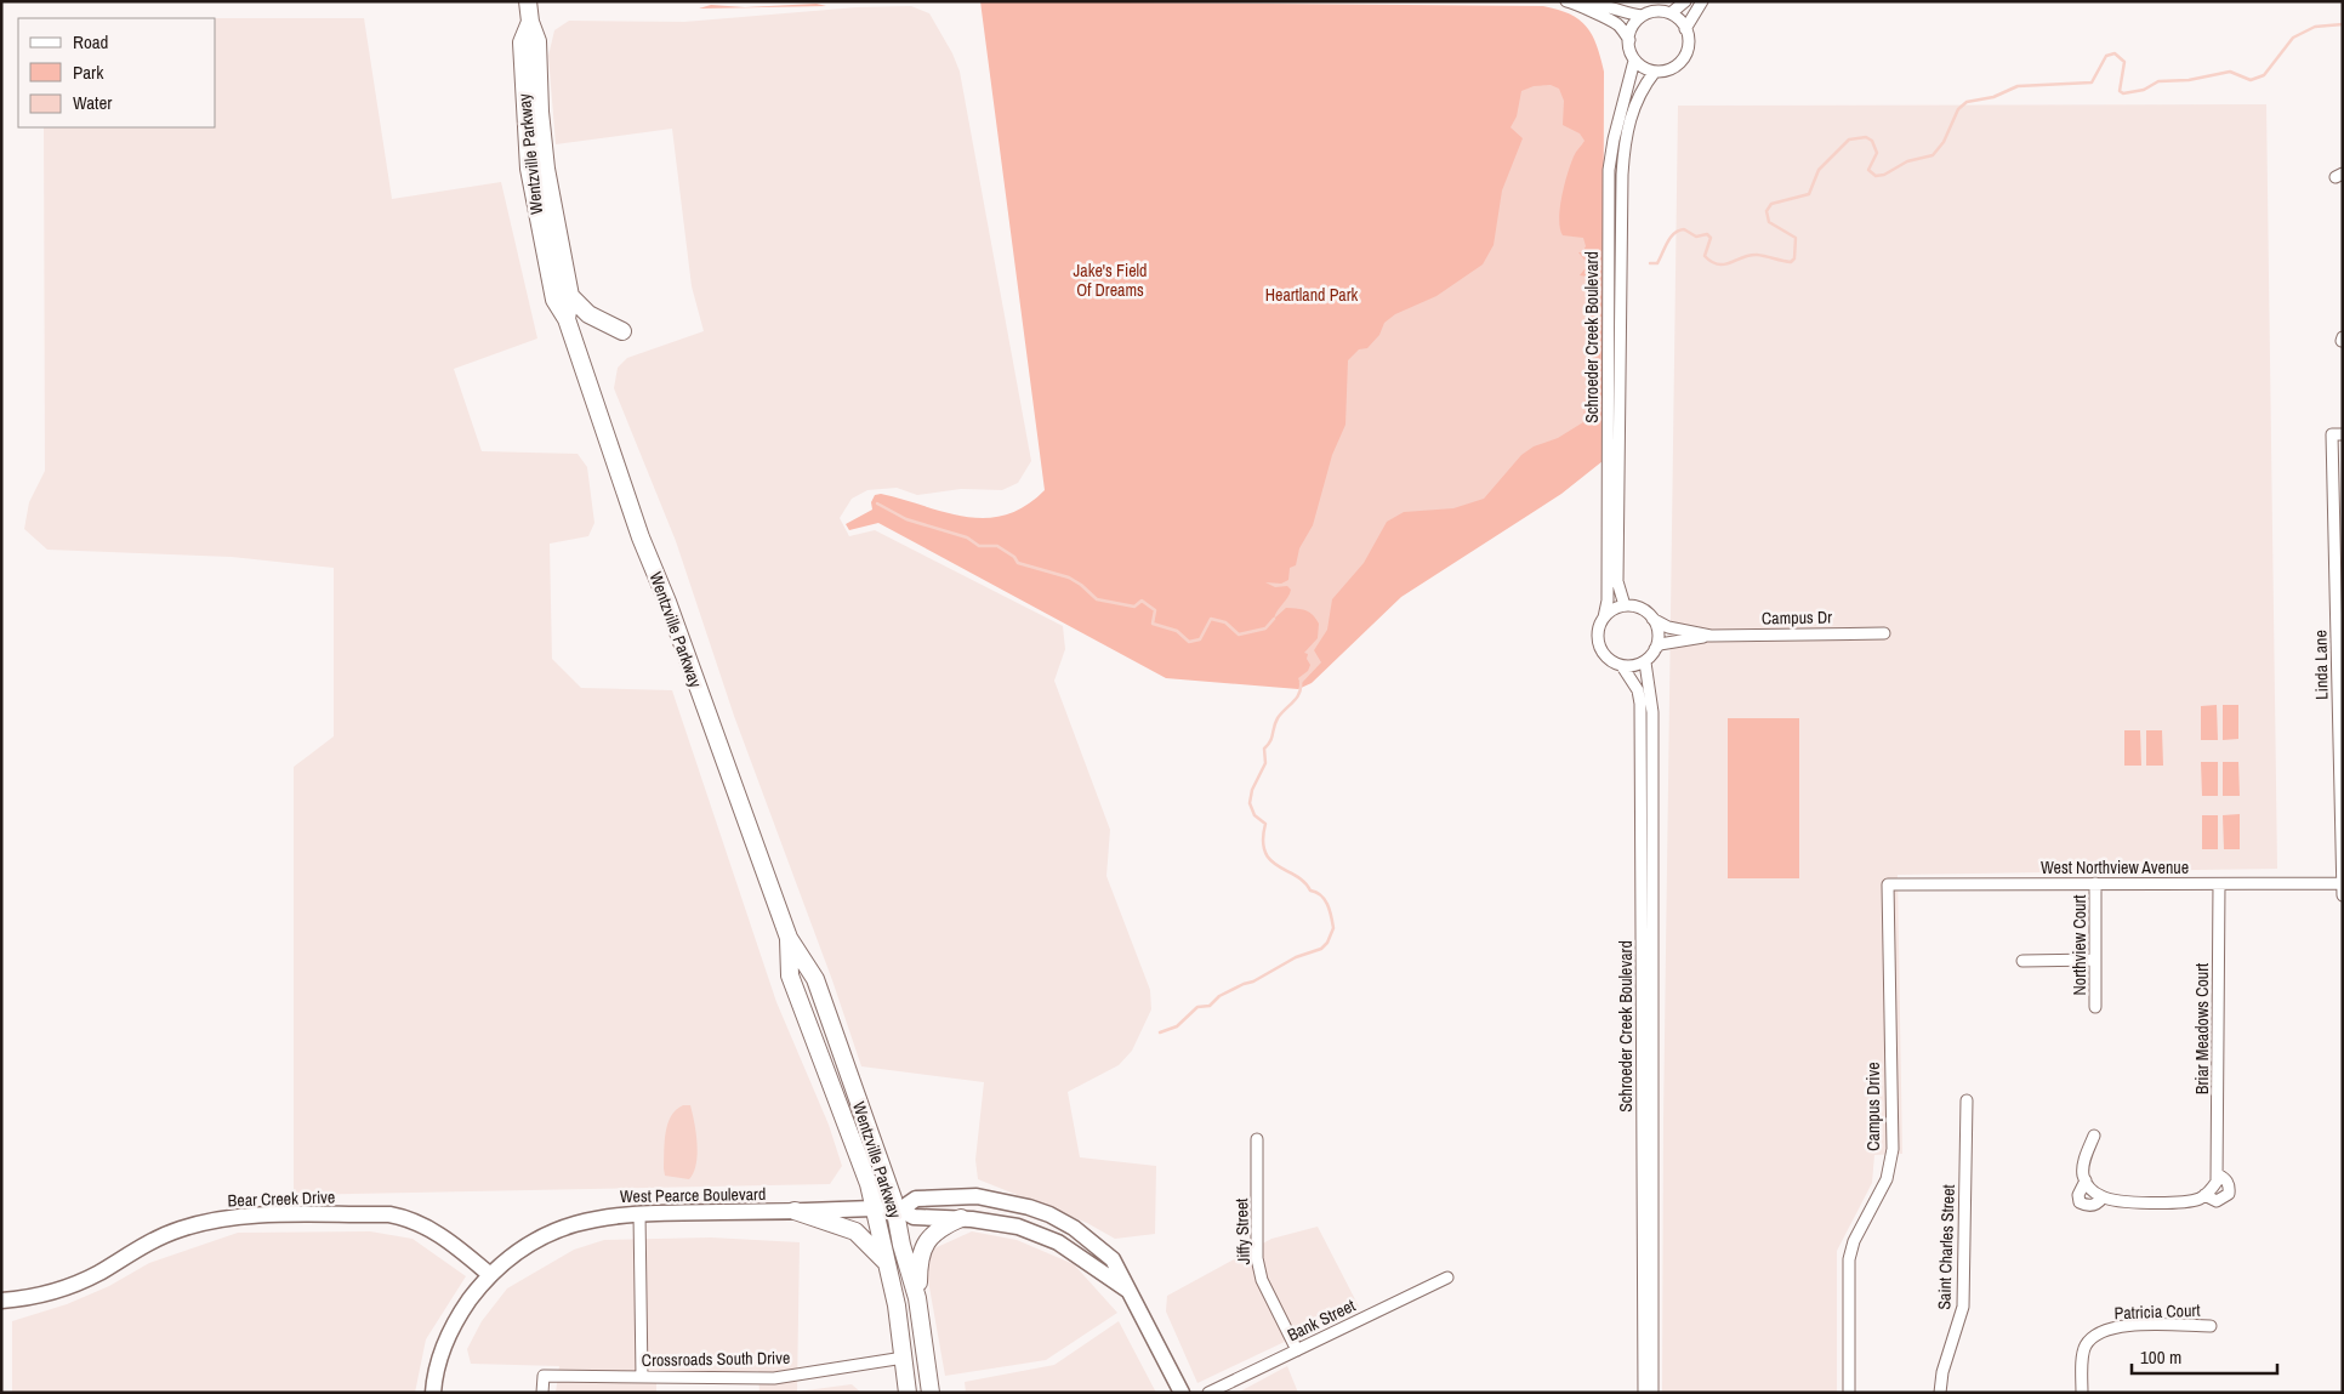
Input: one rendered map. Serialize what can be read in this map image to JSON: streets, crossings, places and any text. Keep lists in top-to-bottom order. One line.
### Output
{"streets":{"main road":["Wentzville Parkway"],"street":["Schroeder Creek Boulevard","Campus Dr","Linda Lane","West Northview Avenue","Northview Court","Briar Meadows Court","Campus Drive","West Pearce Boulevard","Bear Creek Drive","Jiffy Street","Saint Charles Street","Patricia Court","Bank Street","Crossroads South Drive"]},"crossings":[["Wentzville Parkway","West Pearce Boulevard"],["Wentzville Parkway","Crossroads South Drive"],["Schroeder Creek Boulevard","Campus Dr"],["Linda Lane","West Northview Avenue"],["West Northview Avenue","Northview Court"],["West Northview Avenue","Briar Meadows Court"],["West Northview Avenue","Campus Drive"],["West Pearce Boulevard","Bear Creek Drive"],["Jiffy Street","Bank Street"]],"parks":["Jake's Field Of Dreams","Heartland Park"],"legend":["Road","Park","Water"],"scale_bar":"100 m"}
